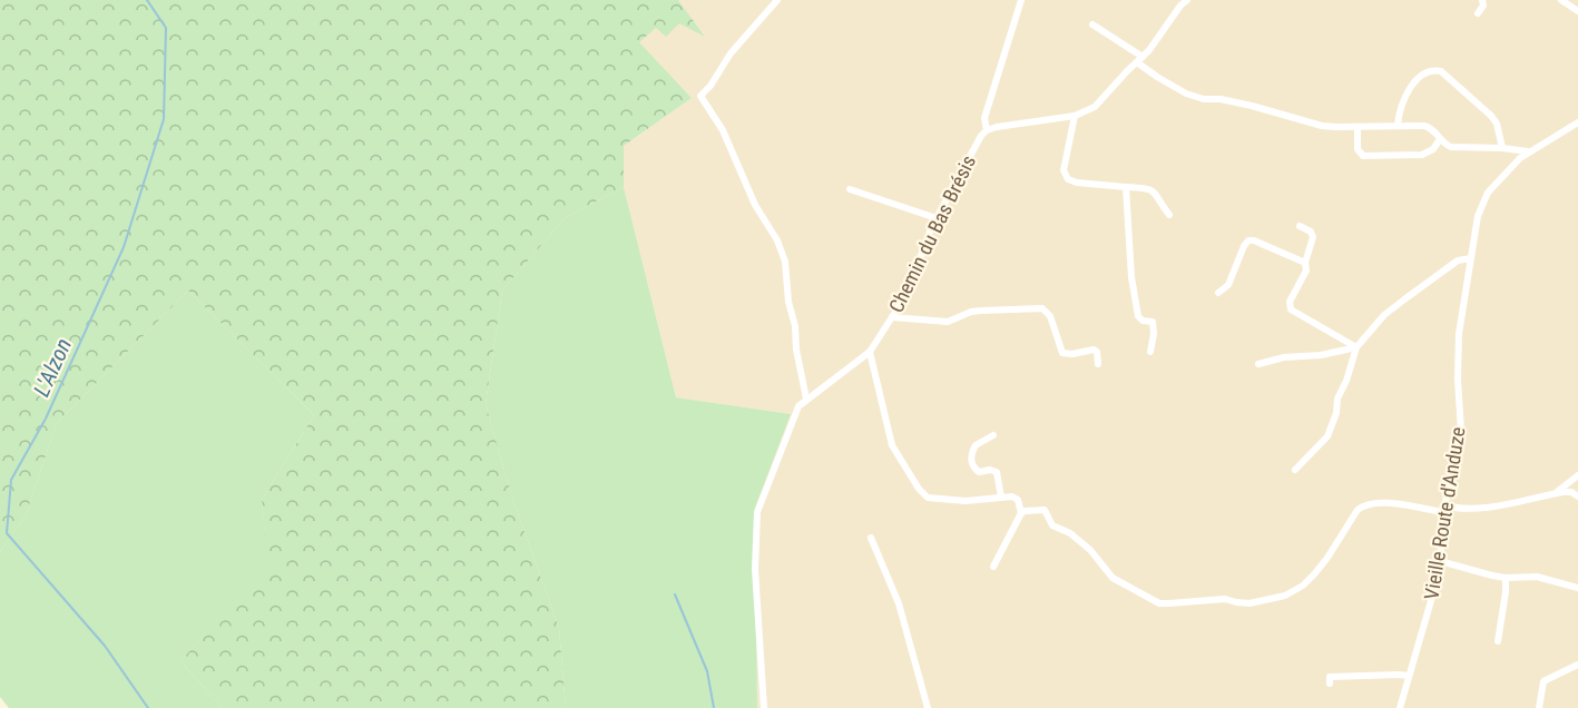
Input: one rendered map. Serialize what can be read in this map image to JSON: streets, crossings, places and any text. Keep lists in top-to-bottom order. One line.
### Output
{"streets":{"street":["Chemin du Bas Brésis","Vieille Route d'Anduze"]},"water":["L'Alzon"]}
